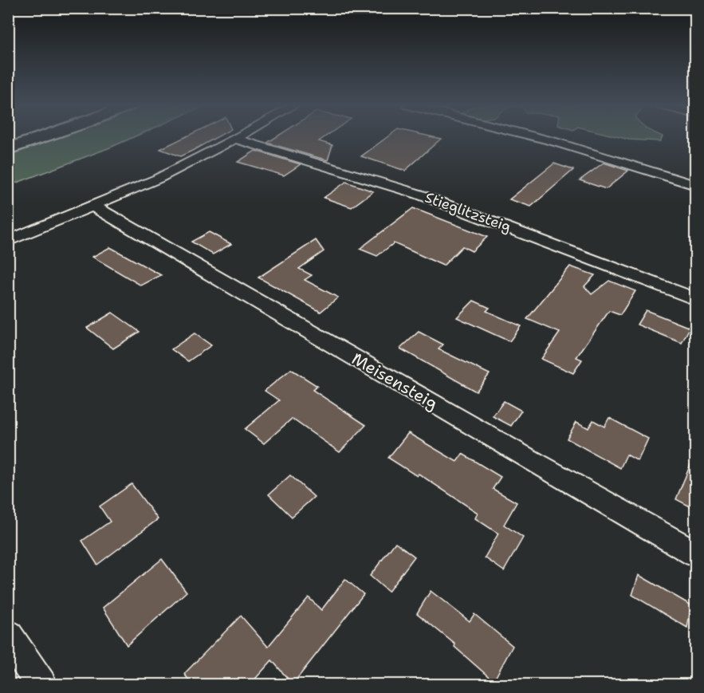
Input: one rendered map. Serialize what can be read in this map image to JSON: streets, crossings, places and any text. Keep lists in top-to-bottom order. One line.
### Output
{"streets":{"street":["Stieglitzsteig","Meisensteig"]}}
